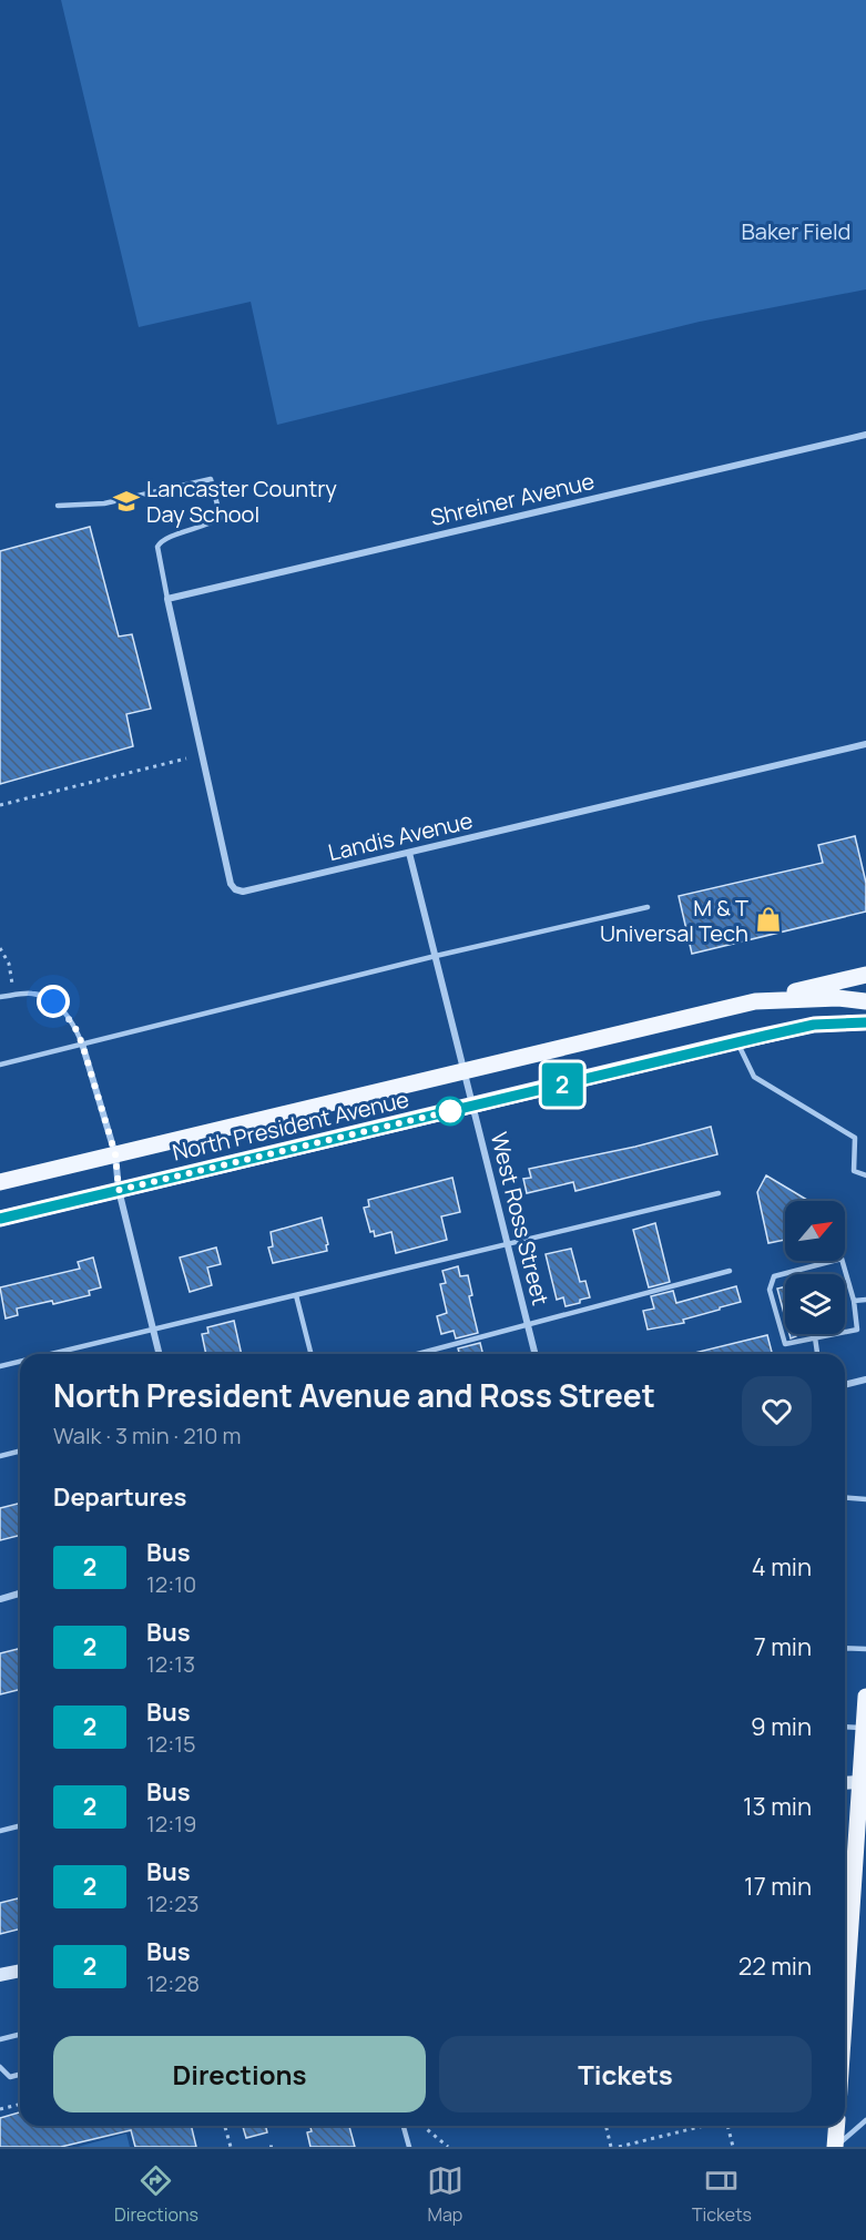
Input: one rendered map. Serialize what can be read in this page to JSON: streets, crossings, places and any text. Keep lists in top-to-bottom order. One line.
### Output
{"streets":{"main road":["North President Avenue"],"street":["Shreiner Avenue","Landis Avenue","West Ross Street"]},"crossings":[["Shreiner Avenue","Landis Avenue"],["Landis Avenue","West Ross Street"],["North President Avenue","West Ross Street"]],"parks":["Baker Field"],"places":{"school or university":["Lancaster Country Day School"],"shop":["M & T Universal Tech"]},"lines":["bus line 2"],"north":"top right","page":{"on_map":"2","heading":[["North President Avenue and Ross Street","Walk · 3 min · 210 m"],"Departures"],"list":[{"mark":"2","name":"Bus","note":"12:10","value":"4 min"},{"mark":"2","name":"Bus","note":"12:13","value":"7 min"},{"mark":"2","name":"Bus","note":"12:15","value":"9 min"},{"mark":"2","name":"Bus","note":"12:19","value":"13 min"},{"mark":"2","name":"Bus","note":"12:23","value":"17 min"},{"mark":"2","name":"Bus","note":"12:28","value":"22 min"}],"buttons":["Directions","Tickets"],"tabs":["Directions","Map","Tickets"]}}
